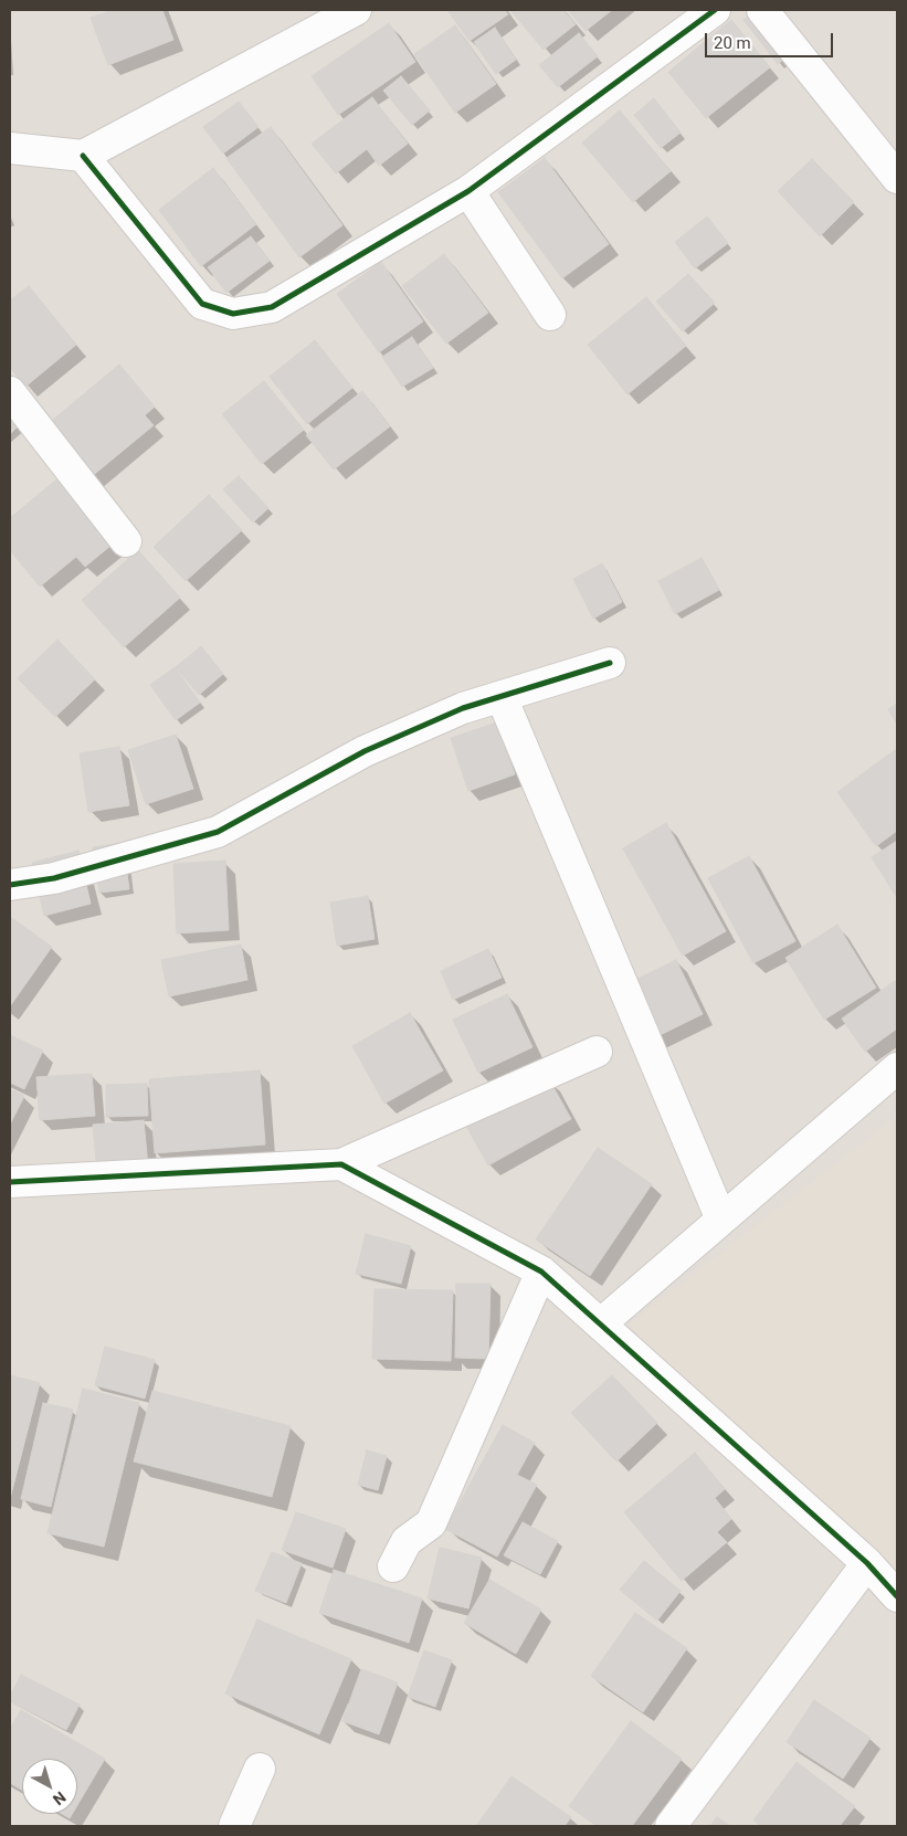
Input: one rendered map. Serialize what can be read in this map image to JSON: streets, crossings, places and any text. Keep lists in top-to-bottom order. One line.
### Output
{"scale_bar":"20 m","north":"bottom right"}
